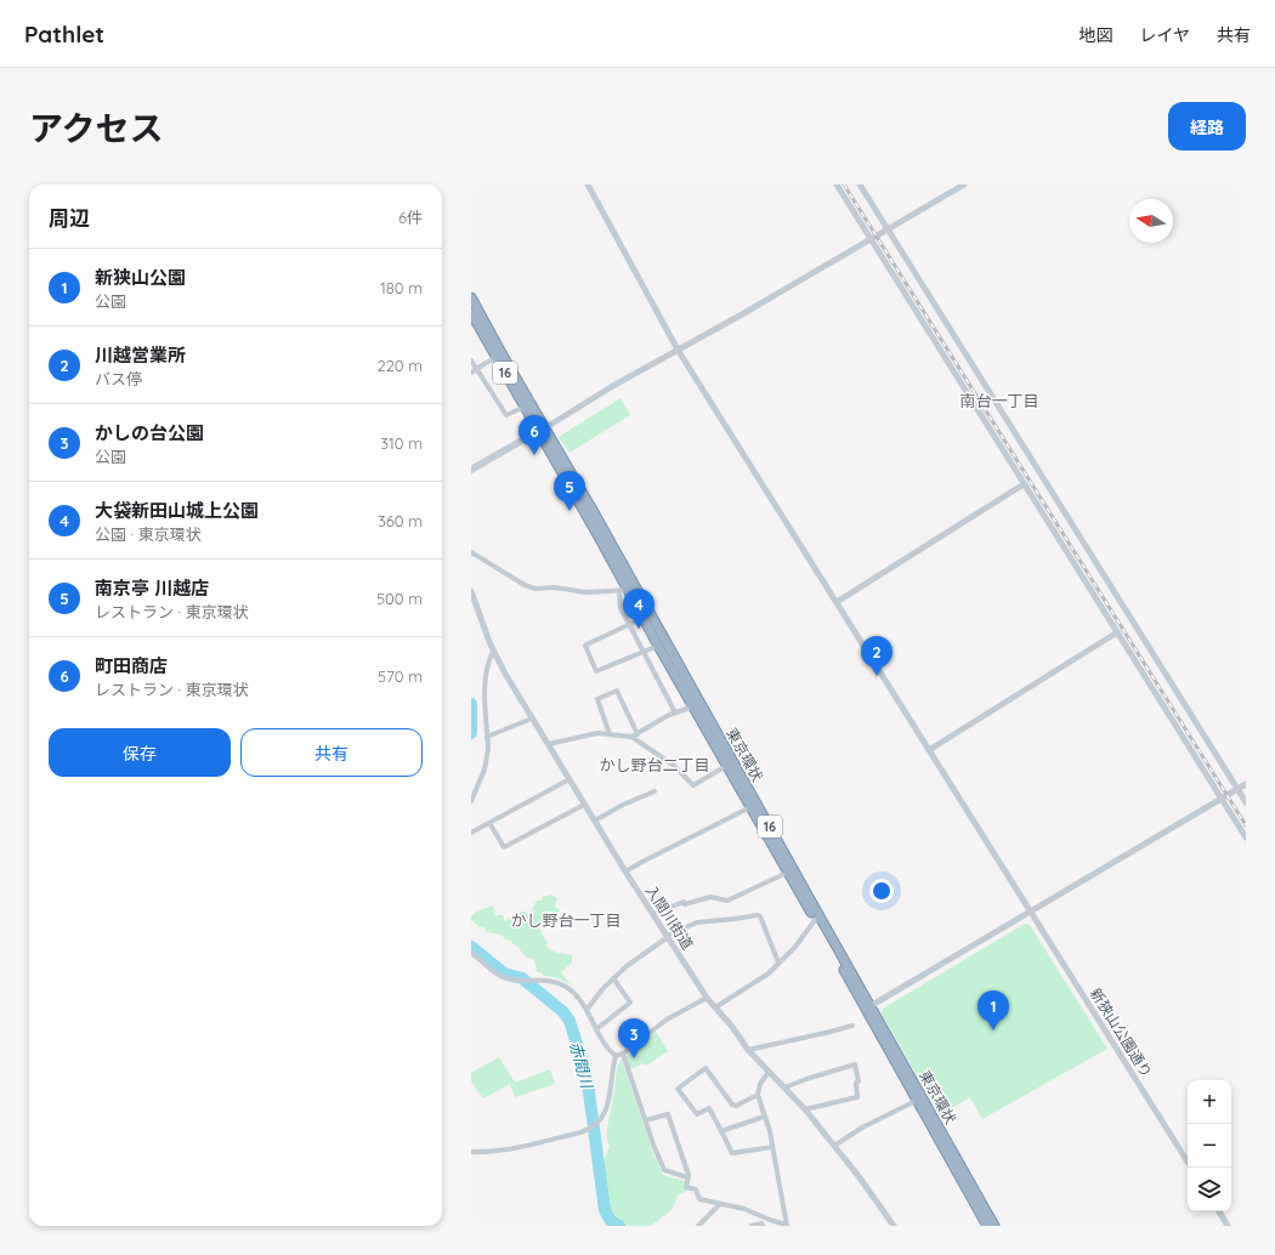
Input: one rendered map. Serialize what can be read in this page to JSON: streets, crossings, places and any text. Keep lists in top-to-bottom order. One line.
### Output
{"streets":{"highway":["16","東京環状"],"street":["入間川街道","新狭山公園通り"]},"districts":["南台一丁目","かし野台二丁目","かし野台一丁目"],"water":["赤間川"],"north":"left","page":{"header":"Pathlet","nav":["地図","レイヤ","共有"],"title":"アクセス","buttons":["経路",["保存","共有"]],"heading":["周辺","6件"],"list":[{"mark":"1","name":"新狭山公園","note":"公園","value":"180 m"},{"mark":"2","name":"川越営業所","note":"バス停","value":"220 m"},{"mark":"3","name":"かしの台公園","note":"公園","value":"310 m"},{"mark":"4","name":"大袋新田山城上公園","note":"公園 · 東京環状","value":"360 m"},{"mark":"5","name":"南京亭 川越店","note":"レストラン · 東京環状","value":"500 m"},{"mark":"6","name":"町田商店","note":"レストラン · 東京環状","value":"570 m"}],"pins":["6","5","4","2","1","3"],"map_buttons":["+","−"]}}
